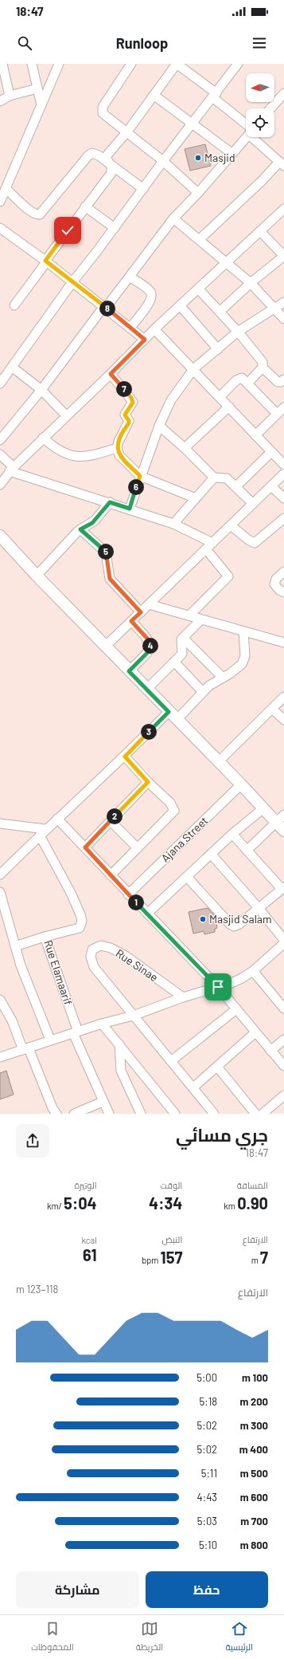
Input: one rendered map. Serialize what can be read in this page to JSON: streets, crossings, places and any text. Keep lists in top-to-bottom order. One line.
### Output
{"streets":{"street":["Ajana Street","Rue Sinae","Rue Elamaarif"]},"places":["Masjid","Masjid Salam"],"north":"left","page":{"status":"18:47","header":"Runloop","pins":["8","7","6","5","4","3","2","1"],"heading":["جري مسائي","18:47"],"stats":[["المسافة","0.90 km"],["الوقت","4:34"],["الوتيرة","5:04 /km"],["الارتفاع","7 m"],["النبض","157 bpm"],["kcal","61"]],"chart":["الارتفاع","118–123 m"],"list":[{"name":"100 m","note":"5:00"},{"name":"200 m","note":"5:18"},{"name":"300 m","note":"5:02"},{"name":"400 m","note":"5:02"},{"name":"500 m","note":"5:11"},{"name":"600 m","note":"4:43"},{"name":"700 m","note":"5:03"},{"name":"800 m","note":"5:10"}],"buttons":["حفظ","مشاركة"],"tabs":["الرئيسية","الخريطة","المحفوظات"]}}
